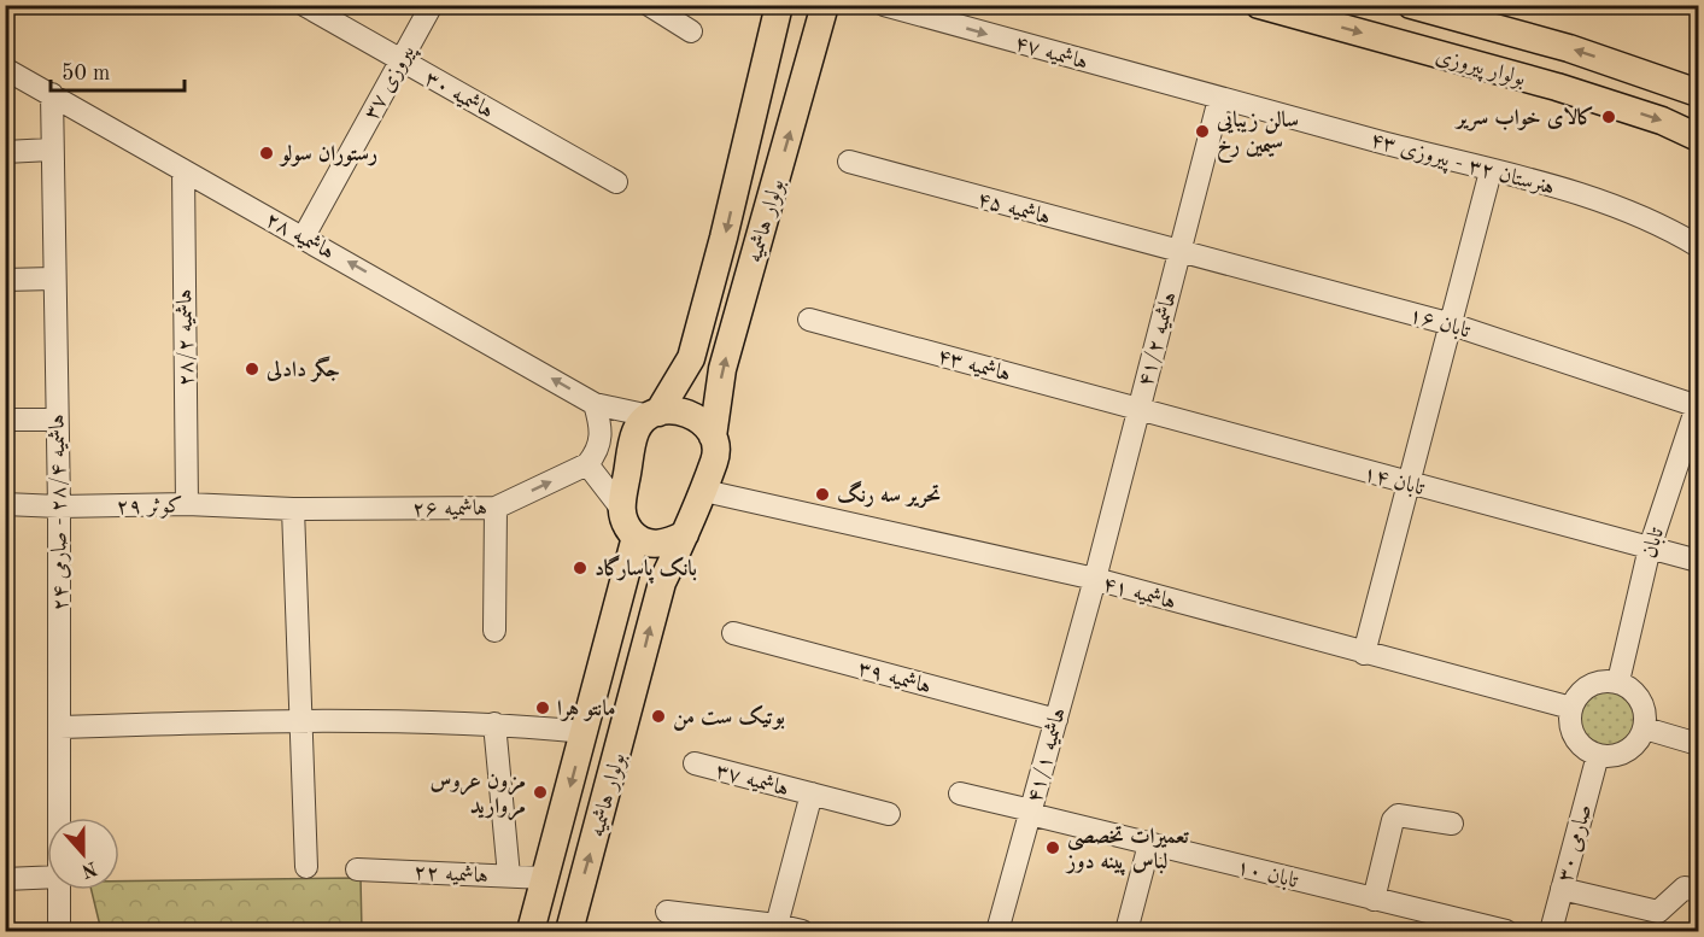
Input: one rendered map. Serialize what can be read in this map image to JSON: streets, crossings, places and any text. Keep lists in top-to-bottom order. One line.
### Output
{"streets":{"main road":["بولوار پیروزی","بولوار هاشمیه"],"street":["هاشمیه ۴۷","پیروزی ۳۷","هاشمیه ۳۰","هنرستان ۳۲ - پیروزی ۴۳","هاشمیه ۴۵","هاشمیه ۲۸","تابان ۱۶","هاشمیه ۲۸/۲","هاشمیه ۴۱/۲","هاشمیه ۴۳","تابان ۱۴","کوثر ۲۹","هاشمیه ۲۶","هاشمیه ۲۸/۴ - صارمی ۲۴","تابان","هاشمیه ۴۱","هاشمیه ۳۹","هاشمیه ۴۱/۱","هاشمیه ۳۷","صارمی ۳۰","هاشمیه ۲۲","تابان ۱۰"]},"crossings":[["هاشمیه ۴۷","هنرستان ۳۲ - پیروزی ۴۳"],["هاشمیه ۴۷","هاشمیه ۴۱/۲"],["پیروزی ۳۷","هاشمیه ۳۰"],["پیروزی ۳۷","هاشمیه ۲۸"],["هنرستان ۳۲ - پیروزی ۴۳","هاشمیه ۴۱/۲"],["هاشمیه ۴۵","تابان ۱۶"],["هاشمیه ۴۵","هاشمیه ۴۱/۲"],["بولوار هاشمیه","هاشمیه ۲۸"],["بولوار هاشمیه","هاشمیه ۴۱"],["بولوار هاشمیه","هاشمیه ۲۲"],["هاشمیه ۲۸","هاشمیه ۲۸/۲"],["هاشمیه ۲۸","هاشمیه ۲۸/۴ - صارمی ۲۴"],["هاشمیه ۲۸","هاشمیه ۴۱"],["تابان ۱۶","هاشمیه ۴۱/۲"],["تابان ۱۶","تابان"],["هاشمیه ۲۸/۲","کوثر ۲۹"],["هاشمیه ۴۱/۲","هاشمیه ۴۳"],["هاشمیه ۴۱/۲","تابان ۱۴"],["هاشمیه ۴۱/۲","هاشمیه ۴۱"],["هاشمیه ۴۱/۲","هاشمیه ۴۱/۱"],["هاشمیه ۴۳","تابان ۱۴"],["تابان ۱۴","تابان"],["کوثر ۲۹","هاشمیه ۲۶"],["کوثر ۲۹","هاشمیه ۲۸/۴ - صارمی ۲۴"],["تابان","هاشمیه ۴۱"],["تابان","صارمی ۳۰"],["هاشمیه ۴۱","هاشمیه ۴۱/۱"],["هاشمیه ۴۱","صارمی ۳۰"],["هاشمیه ۳۹","هاشمیه ۴۱/۱"],["هاشمیه ۴۱/۱","تابان ۱۰"]],"one_way":["هاشمیه ۴۷","هاشمیه ۲۸"],"places":["کالای خواب سریر","سالن زیبایی سیمین رخ","رستوران سولو","جگر دادلی","تحریر سه رنگ","بانک پاسارگاد","مانتو هرا","بوتیک ست من","مزون عروس مروارید","تعمیرات تخصصی لباس پینه دوز"],"scale_bar":"50 m","north":"bottom"}
